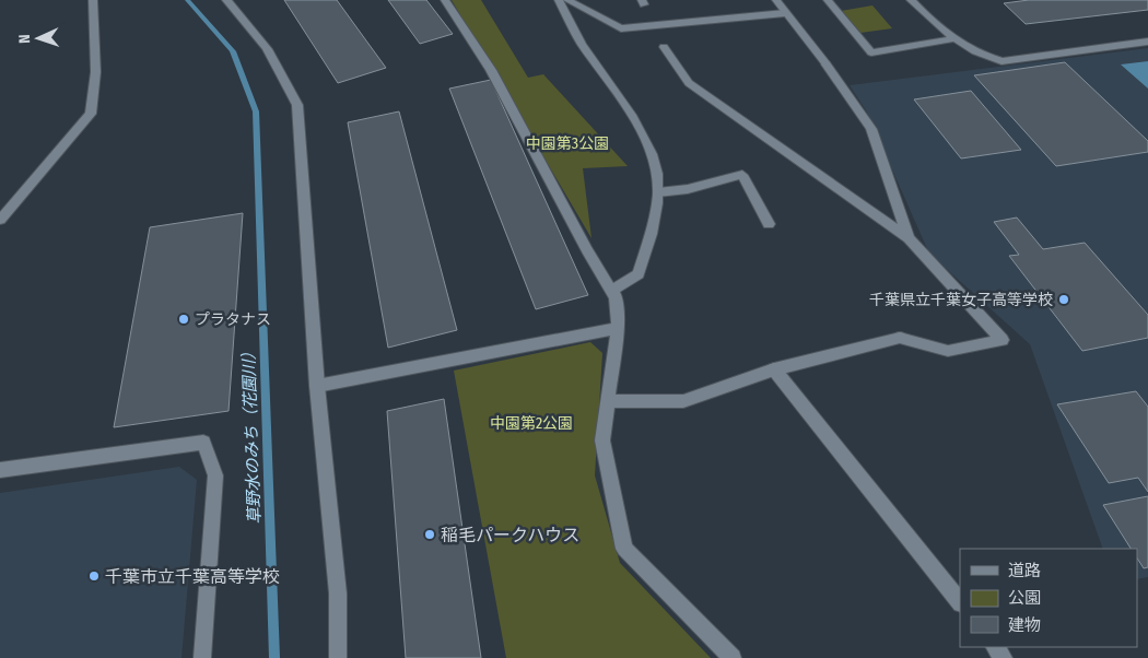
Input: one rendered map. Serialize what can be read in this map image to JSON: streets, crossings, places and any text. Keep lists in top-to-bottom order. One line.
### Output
{"water":["草野水のみち（花園川）"],"parks":["中園第3公園","中園第2公園"],"places":["千葉県立千葉女子高等学校","プラタナス","稲毛パークハウス","千葉市立千葉高等学校"],"legend":["道路","公園","建物"],"north":"left"}
